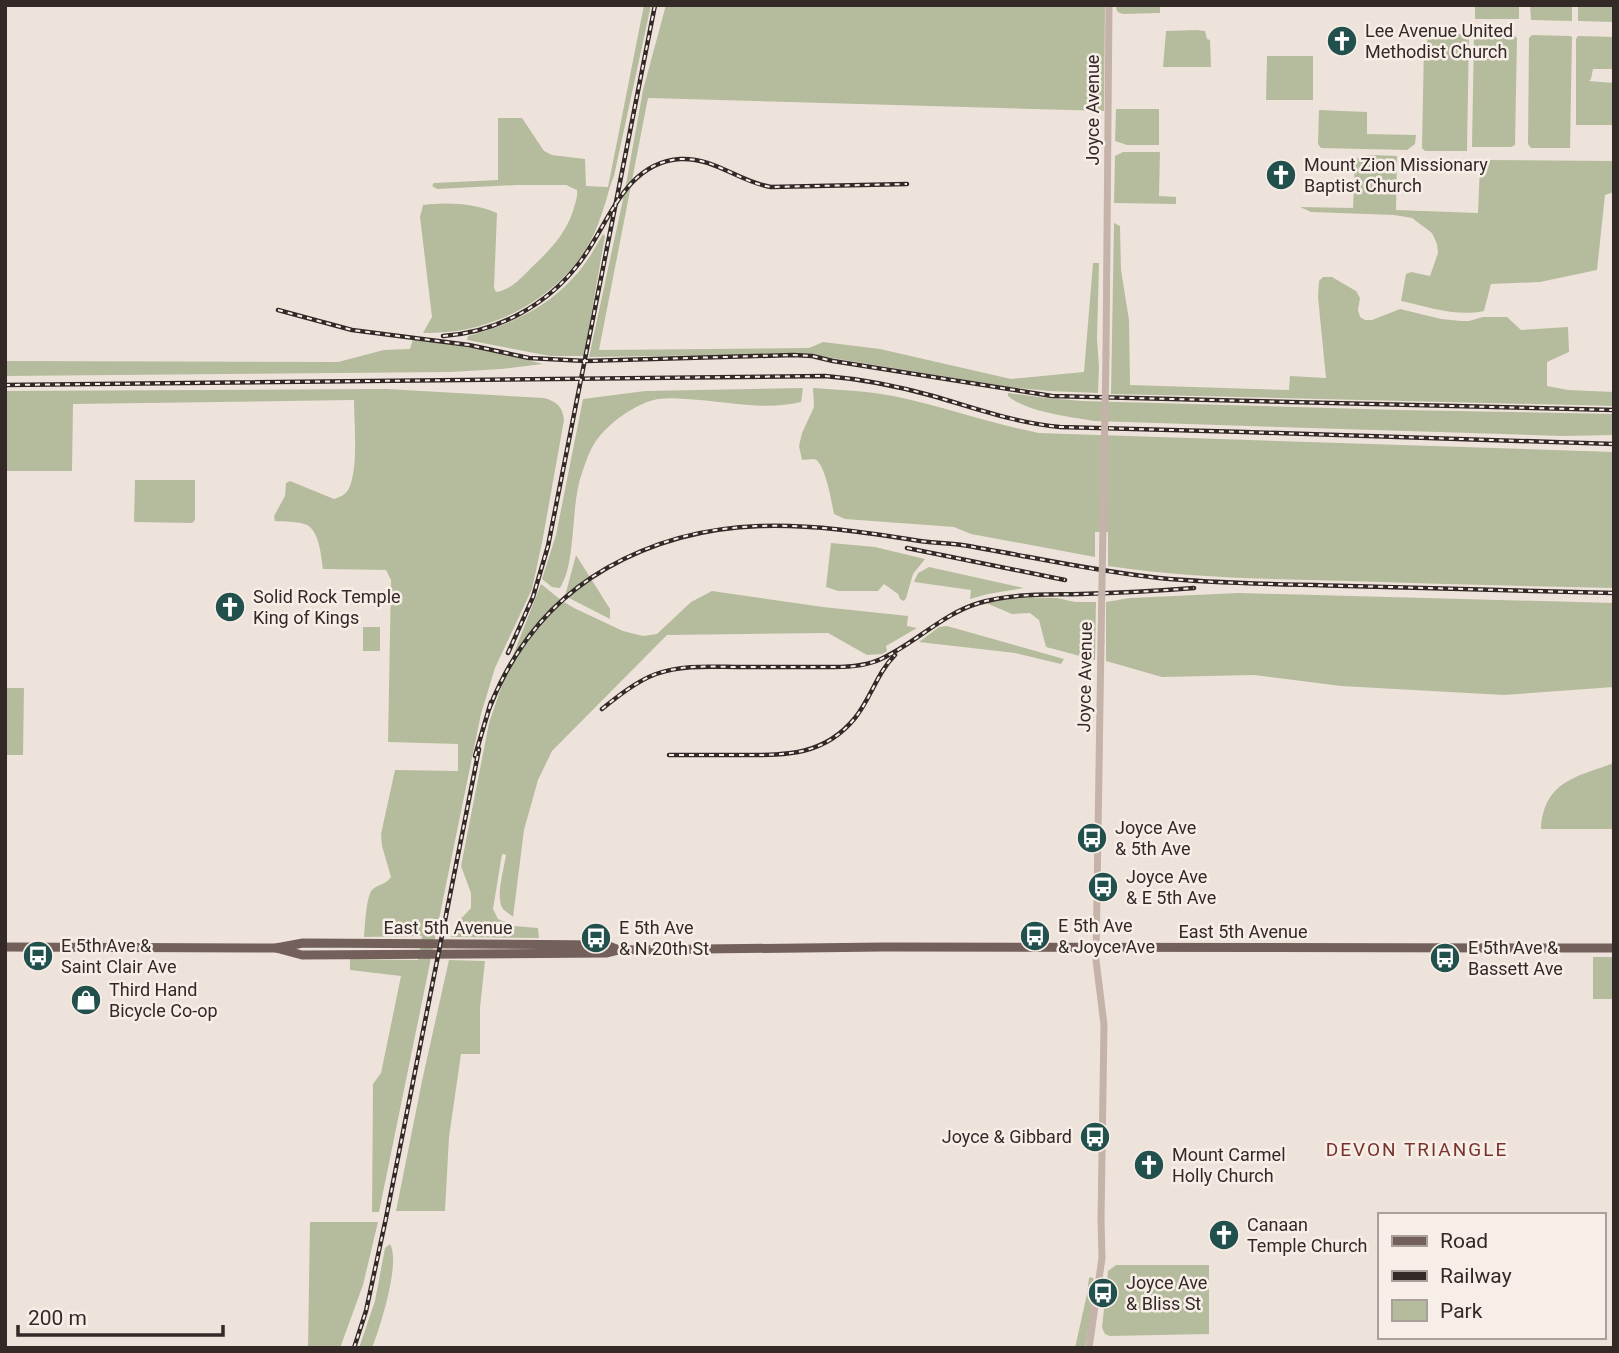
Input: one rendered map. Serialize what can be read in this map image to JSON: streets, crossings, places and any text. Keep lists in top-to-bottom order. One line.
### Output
{"streets":{"main road":["East 5th Avenue"],"street":["Joyce Avenue"]},"crossings":[["Joyce Avenue","East 5th Avenue"]],"districts":["DEVON TRIANGLE"],"places":{"church":["Lee Avenue United Methodist Church","Mount Zion Missionary Baptist Church","Solid Rock Temple King of Kings","Mount Carmel Holly Church","Canaan Temple Church"],"bus stop":["Joyce Ave & 5th Ave","Joyce Ave & E 5th Ave","E 5th Ave & Joyce Ave","E 5th Ave & N 20th St","E 5th Ave & Saint Clair Ave","E 5th Ave & Bassett Ave","Joyce & Gibbard","Joyce Ave & Bliss St"],"shop":["Third Hand Bicycle Co-op"]},"legend":["Road","Railway","Park"],"scale_bar":"200 m"}
